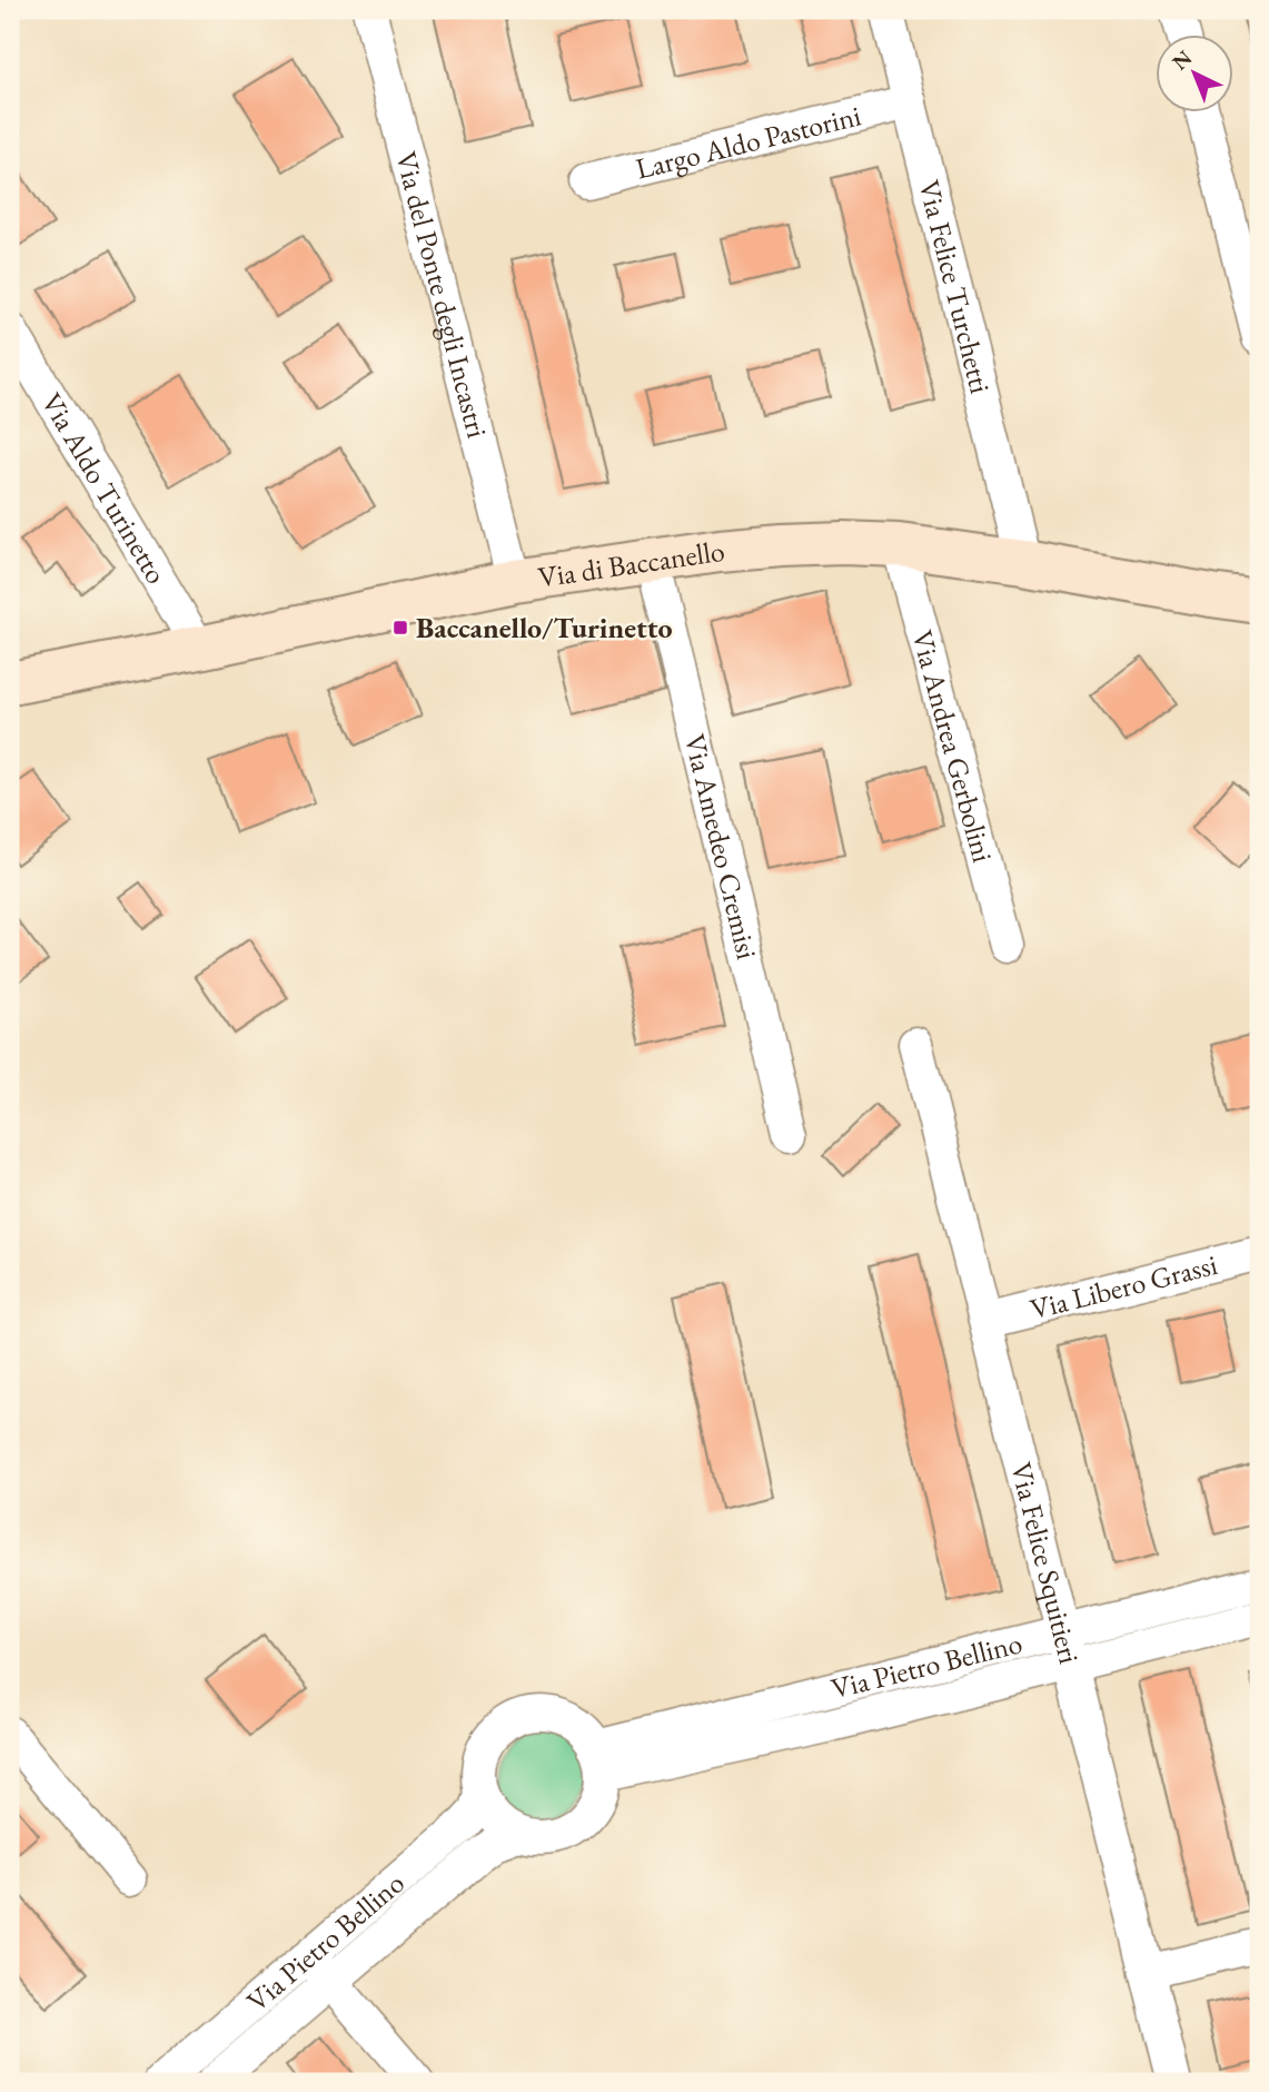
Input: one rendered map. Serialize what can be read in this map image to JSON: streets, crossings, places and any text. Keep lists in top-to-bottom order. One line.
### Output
{"streets":{"street":["Largo Aldo Pastorini","Via Felice Turchetti","Via del Ponte degli Incastri","Via Aldo Turinetto","Via di Baccanello","Via Andrea Gerbolini","Via Amedeo Cremisi","Via Libero Grassi","Via Felice Squitieri","Via Pietro Bellino"]},"crossings":[["Largo Aldo Pastorini","Via Felice Turchetti"],["Via Felice Turchetti","Via di Baccanello"],["Via del Ponte degli Incastri","Via di Baccanello"],["Via Aldo Turinetto","Via di Baccanello"],["Via di Baccanello","Via Andrea Gerbolini"],["Via di Baccanello","Via Amedeo Cremisi"],["Via Libero Grassi","Via Felice Squitieri"],["Via Felice Squitieri","Via Pietro Bellino"]],"places":{"transit":["Baccanello/Turinetto"]},"north":"top left"}
